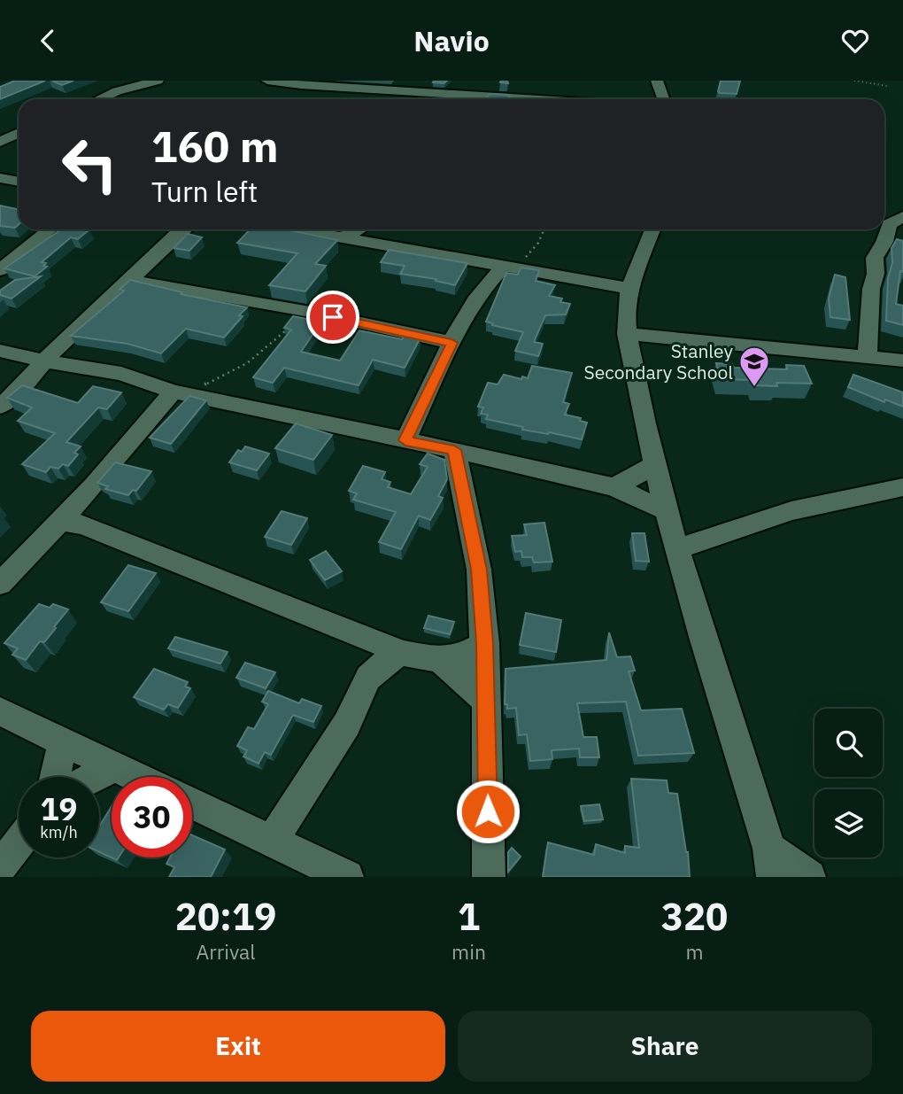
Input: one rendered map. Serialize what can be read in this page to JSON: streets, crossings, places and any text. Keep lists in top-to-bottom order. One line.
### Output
{"places":{"school or university":["Stanley Secondary School"]},"page":{"header":"Navio","turn":["160 m","Turn left"],"speed":"19 km/h","limit":"30","eta":["20:19","Arrival","1","min","320","m"],"buttons":["Exit","Share"]}}
